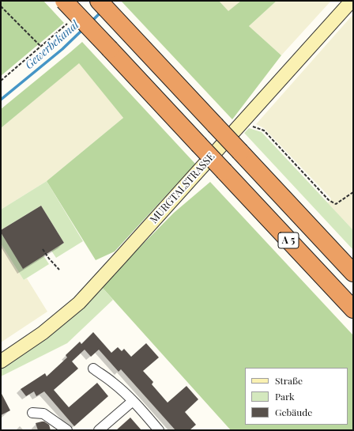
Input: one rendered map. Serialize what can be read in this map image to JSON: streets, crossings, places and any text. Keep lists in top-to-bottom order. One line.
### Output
{"streets":{"highway":["A 5"],"main road":["MURGTALSTRASSE"]},"water":["Gewerbekanal"],"legend":["Straße","Park","Gebäude"]}
